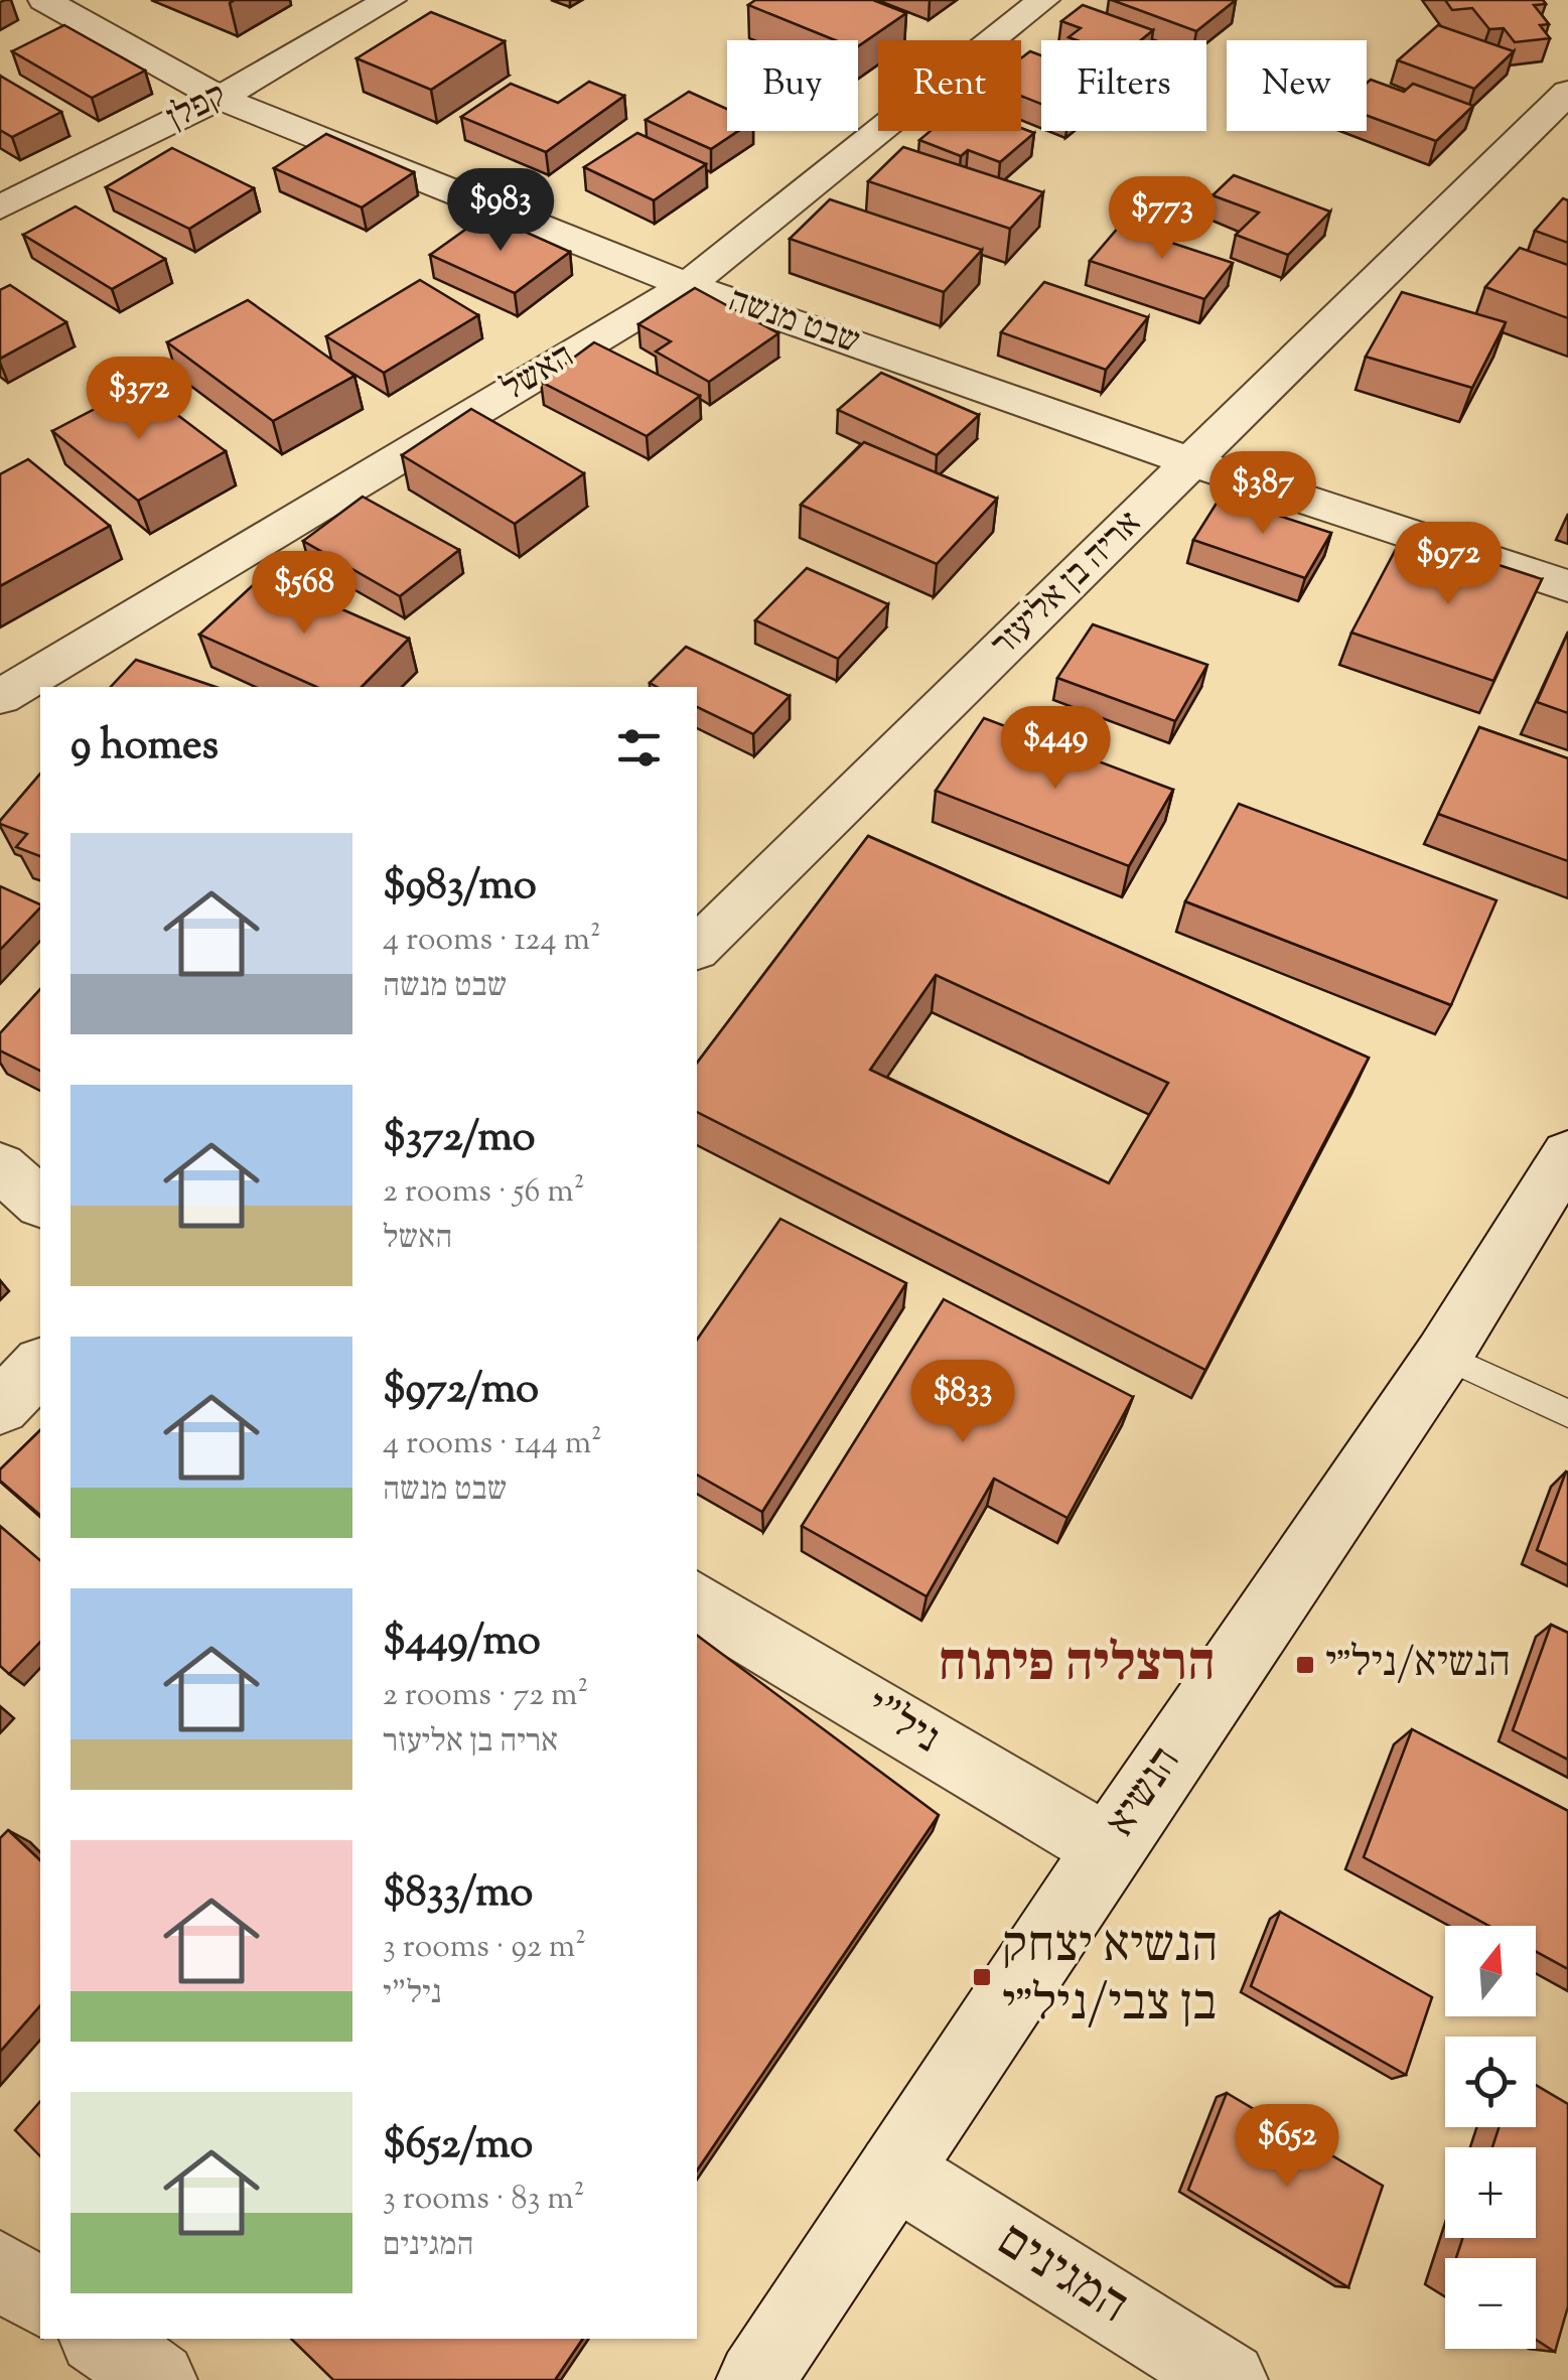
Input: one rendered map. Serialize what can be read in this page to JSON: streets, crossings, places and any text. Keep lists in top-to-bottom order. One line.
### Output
{"streets":{"street":["קפלן","שבט מנשה","האשל","אריה בן אליעזר","ניל\"י","הנשיא","המגינים"]},"crossings":[["קפלן","שבט מנשה"],["שבט מנשה","האשל"],["שבט מנשה","אריה בן אליעזר"],["ניל\"י","הנשיא"],["הנשיא","המגינים"]],"districts":["הרצליה פיתוח"],"places":{"transit":["הנשיא/ניל״י","הנשיא יצחק בן צבי/ניל״י"]},"north":"top","page":{"chip":["Buy","Rent","Filters","New"],"price":["$983","$773","$372","$387","$972","$568","$449","$833","$652"],"heading":"9 homes","list":[{"name":"$983/mo","note":"4 rooms · 124 m² · שבט מנשה"},{"name":"$372/mo","note":"2 rooms · 56 m² · האשל"},{"name":"$972/mo","note":"4 rooms · 144 m² · שבט מנשה"},{"name":"$449/mo","note":"2 rooms · 72 m² · אריה בן אליעזר"},{"name":"$833/mo","note":"3 rooms · 92 m² · ניל\"י"},{"name":"$652/mo","note":"3 rooms · 83 m² · המגינים"}],"map_buttons":["+","−"]}}
